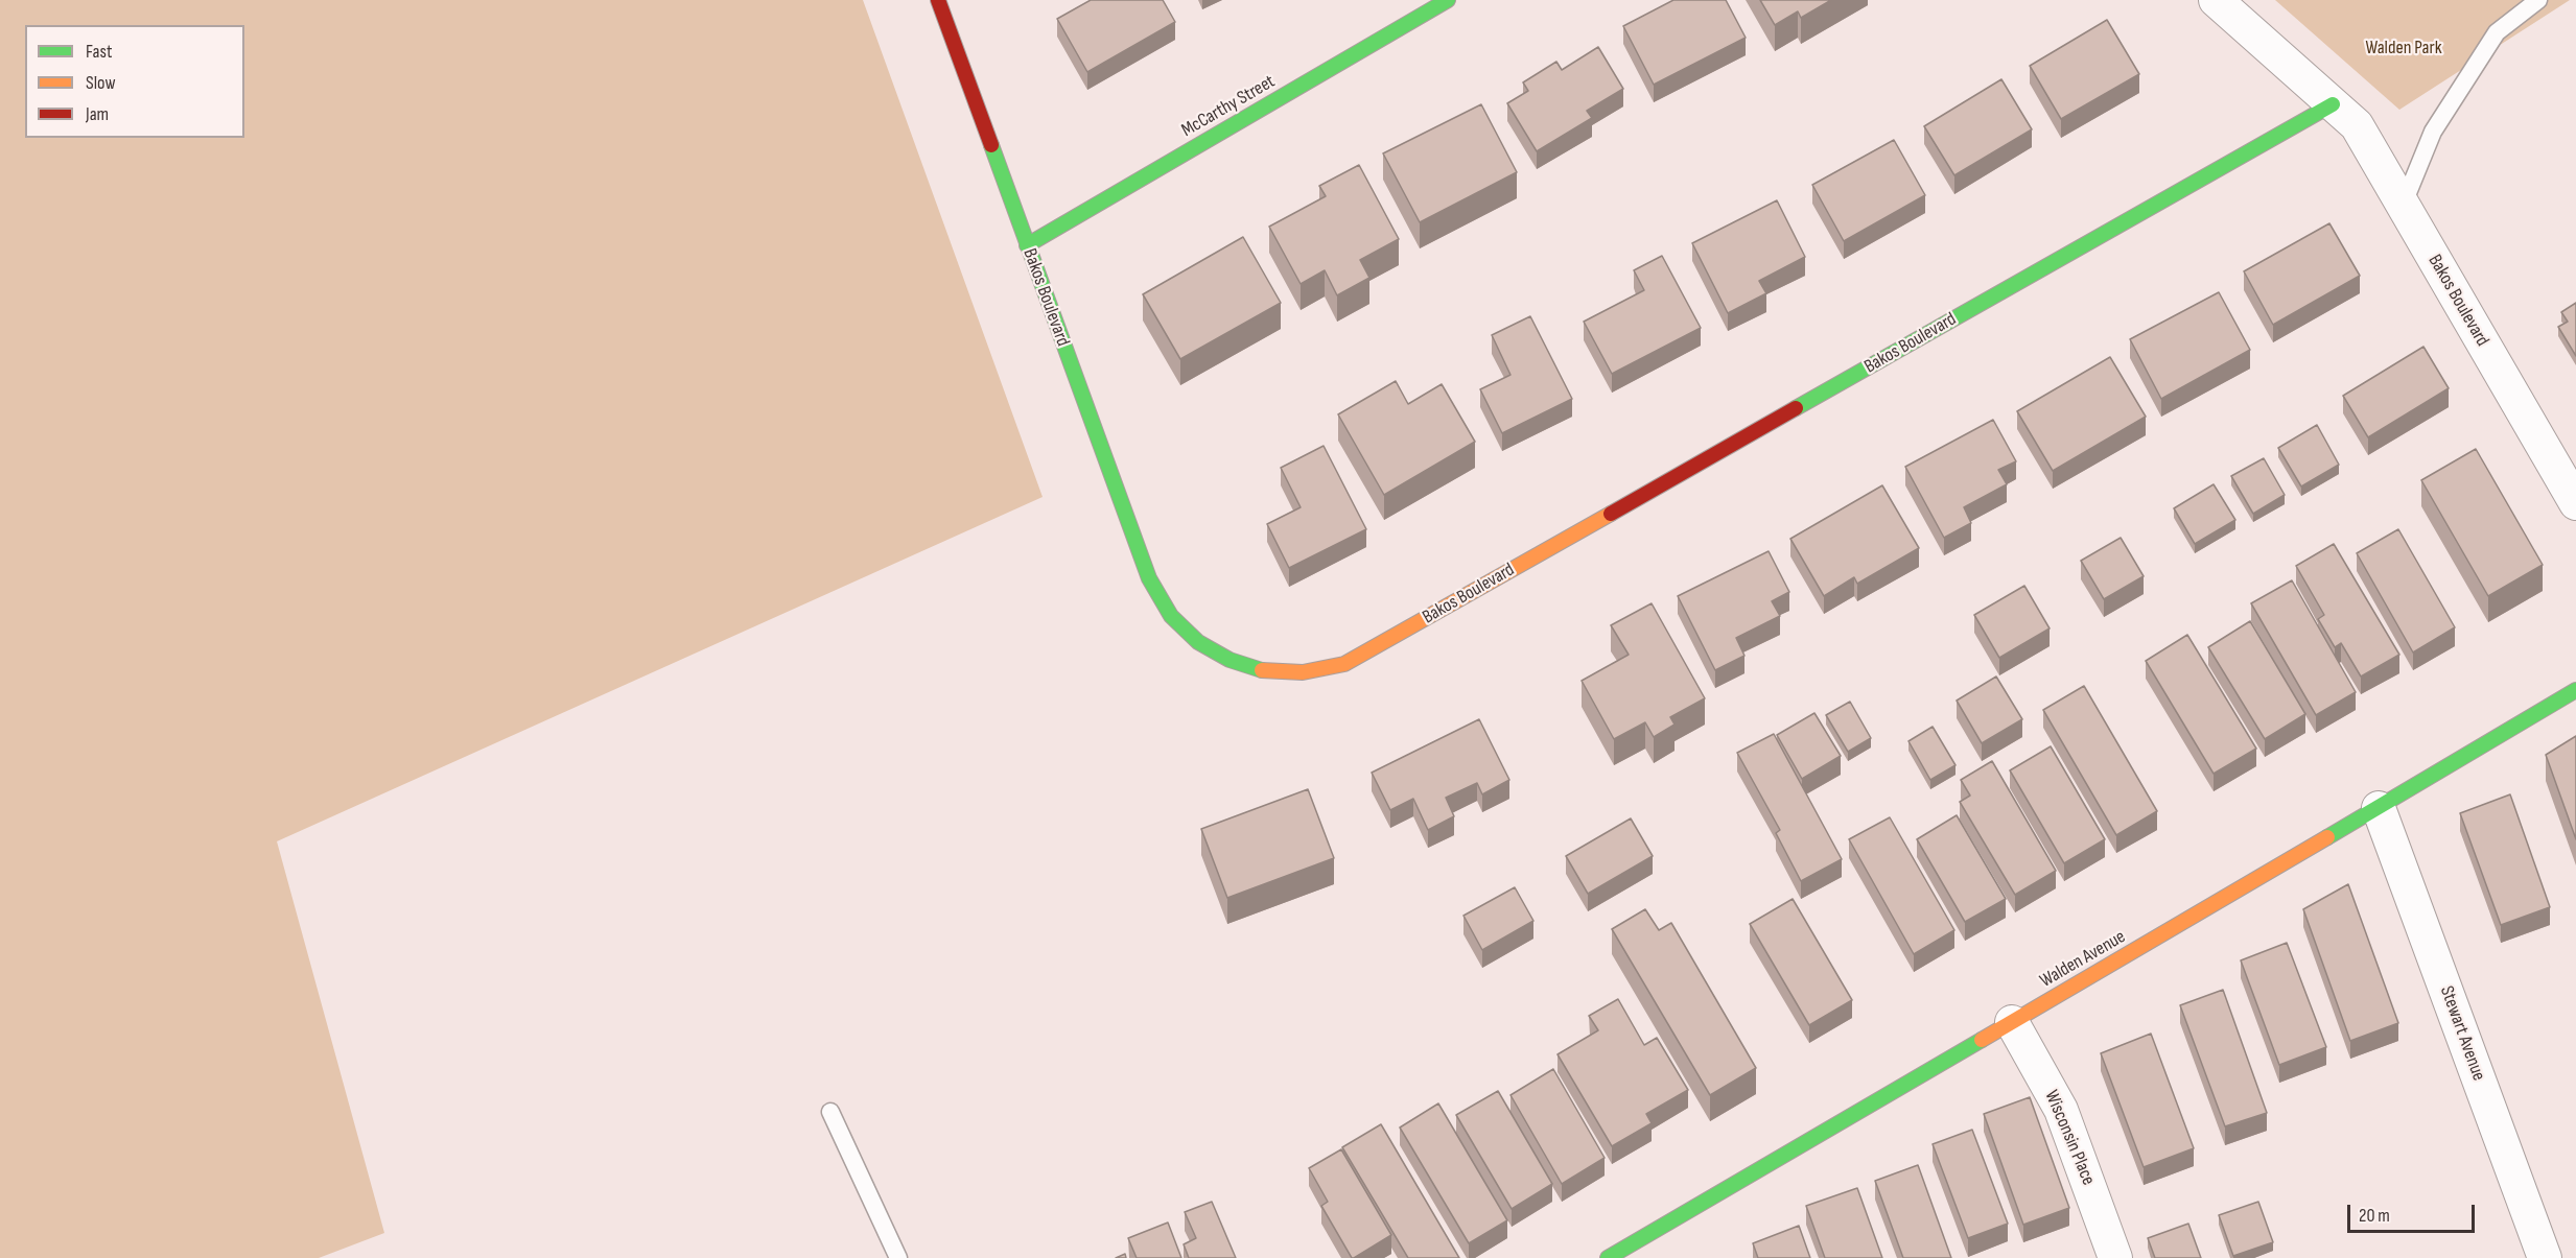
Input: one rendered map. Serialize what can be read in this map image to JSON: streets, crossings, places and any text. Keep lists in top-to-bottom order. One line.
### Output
{"streets":{"street":["McCarthy Street","Bakos Boulevard","Walden Avenue","Stewart Avenue","Wisconsin Place"]},"crossings":[["McCarthy Street","Bakos Boulevard"],["Walden Avenue","Stewart Avenue"],["Walden Avenue","Wisconsin Place"]],"parks":["Walden Park"],"legend":["Fast","Slow","Jam"],"scale_bar":"20 m"}
